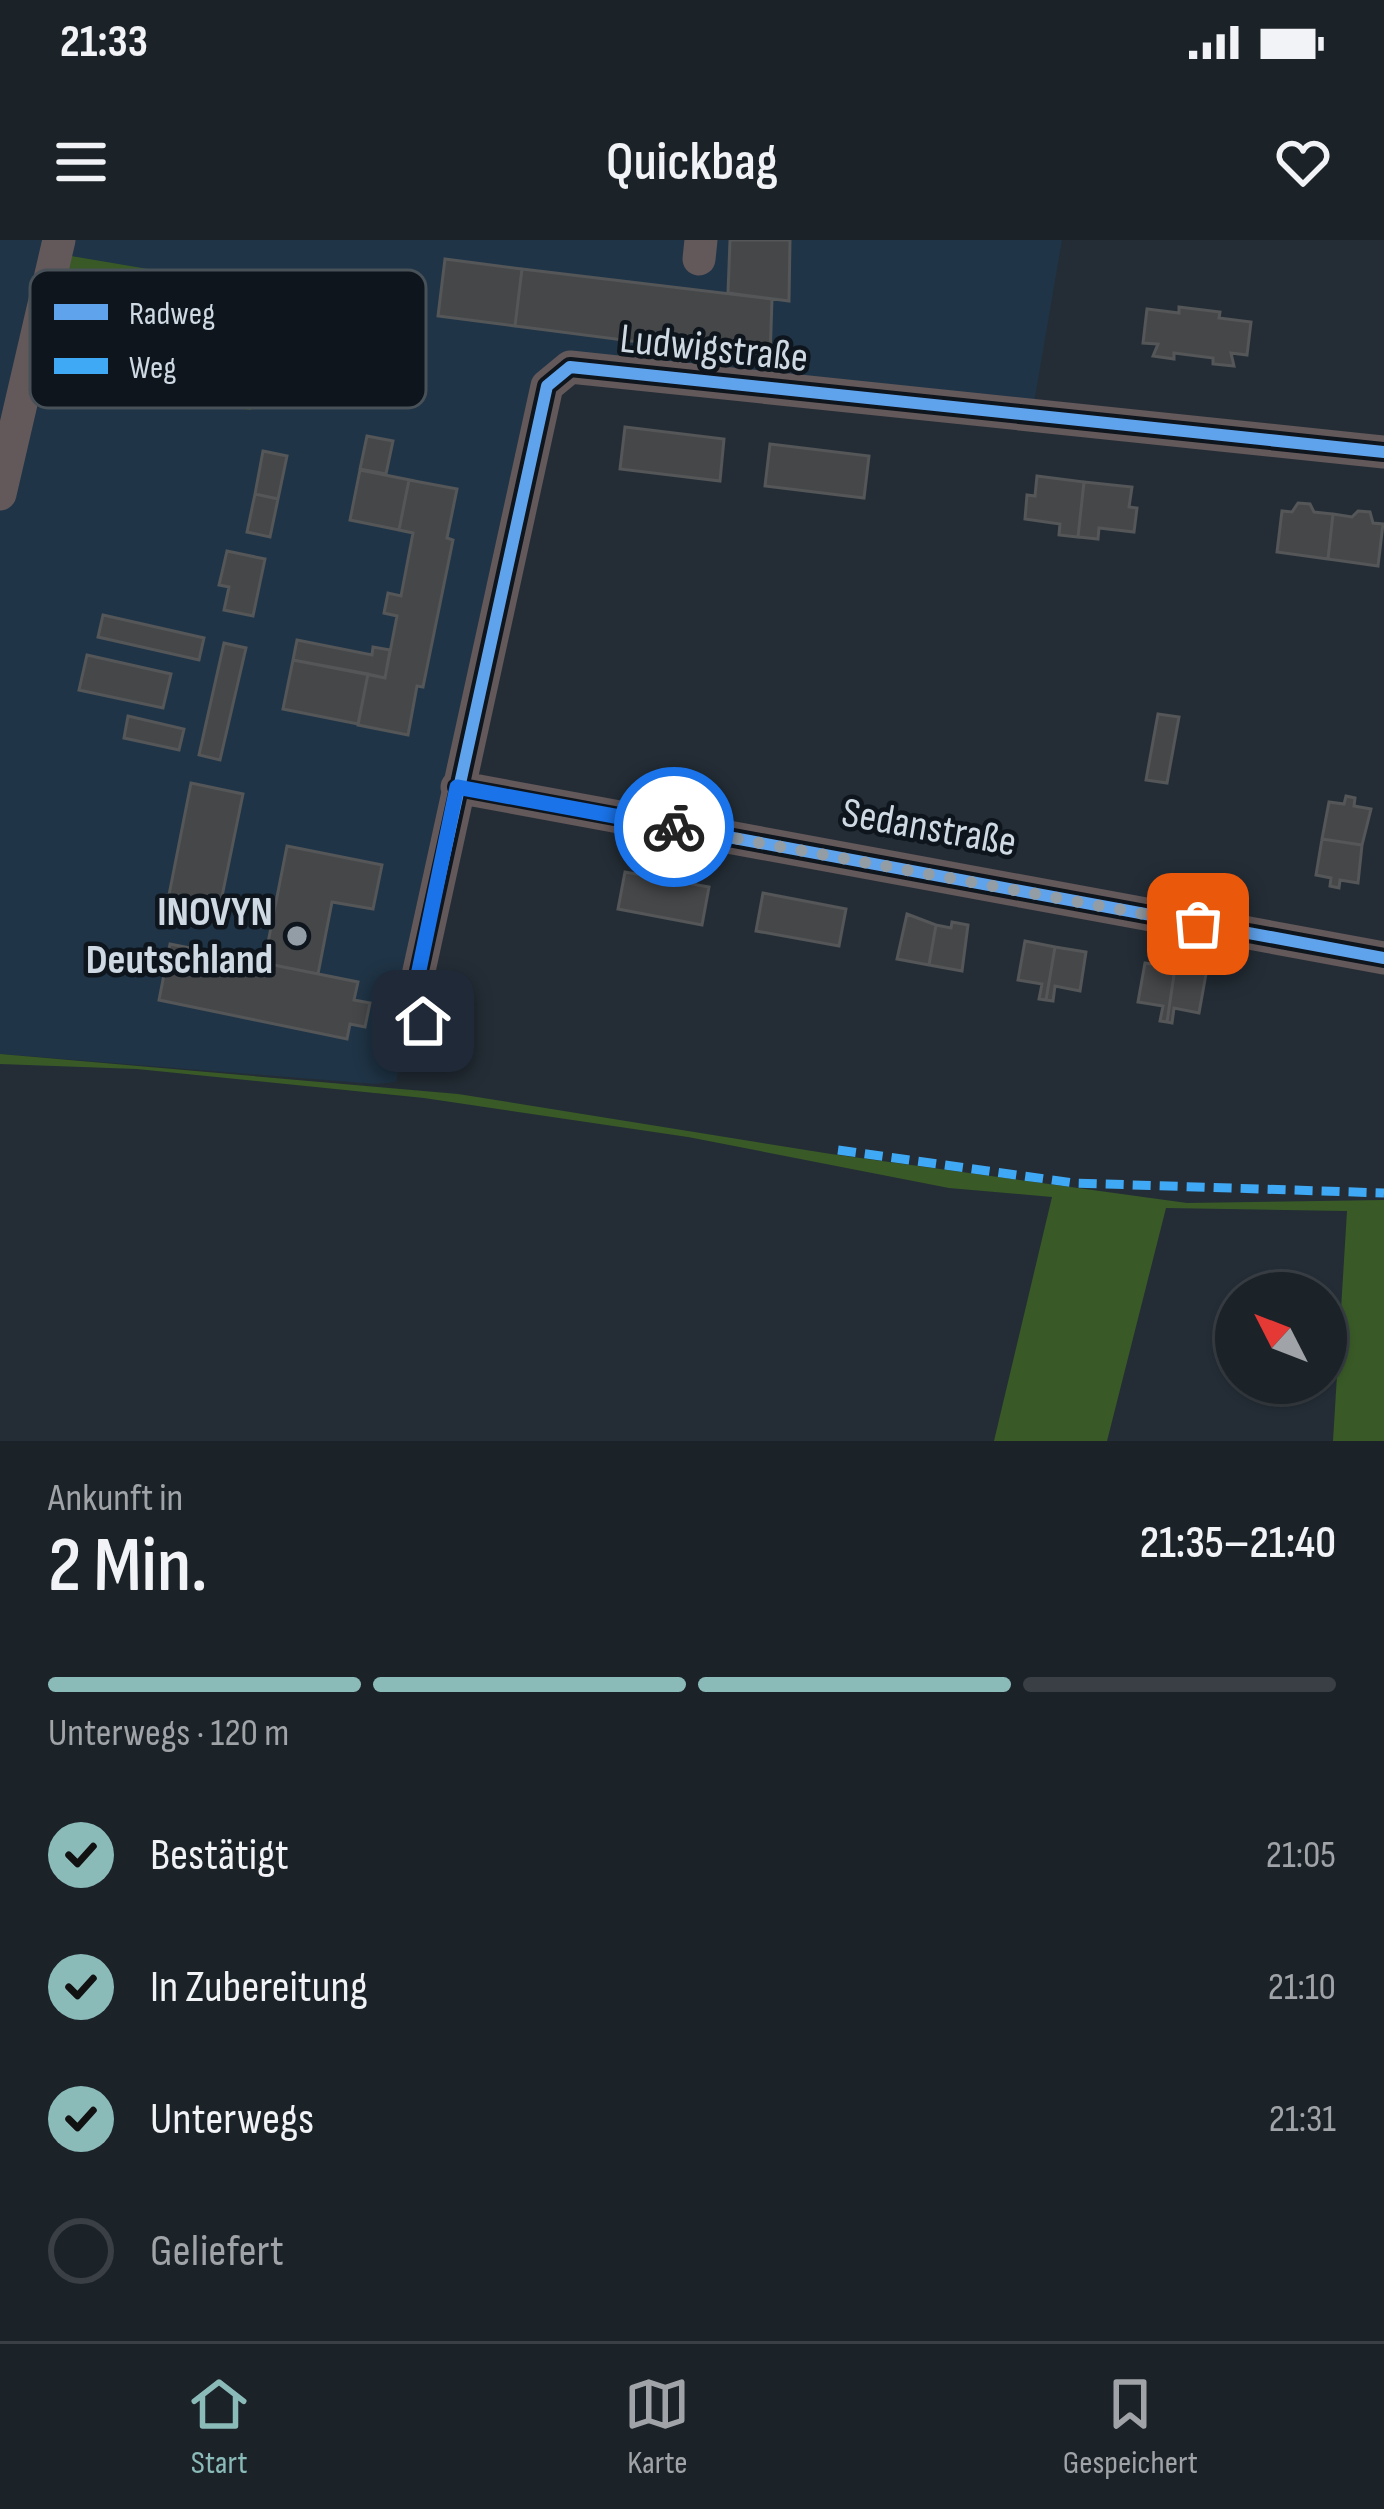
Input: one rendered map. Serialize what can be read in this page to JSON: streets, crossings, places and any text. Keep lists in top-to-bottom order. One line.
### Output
{"streets":{"street":["Ludwigstraße","Sedanstraße"]},"crossings":[["Ludwigstraße","Sedanstraße"]],"places":["INOVYN Deutschland"],"legend":["Radweg","Weg"],"north":"top left","page":{"status":"21:33","header":"Quickbag","heading":["2 Min.","Ankunft in","21:35–21:40"],"bar":"Unterwegs · 120 m","list":[["Bestätigt","21:05"],["In Zubereitung","21:10"],["Unterwegs","21:31"],"Geliefert"],"tabs":["Start","Karte","Gespeichert"]}}
